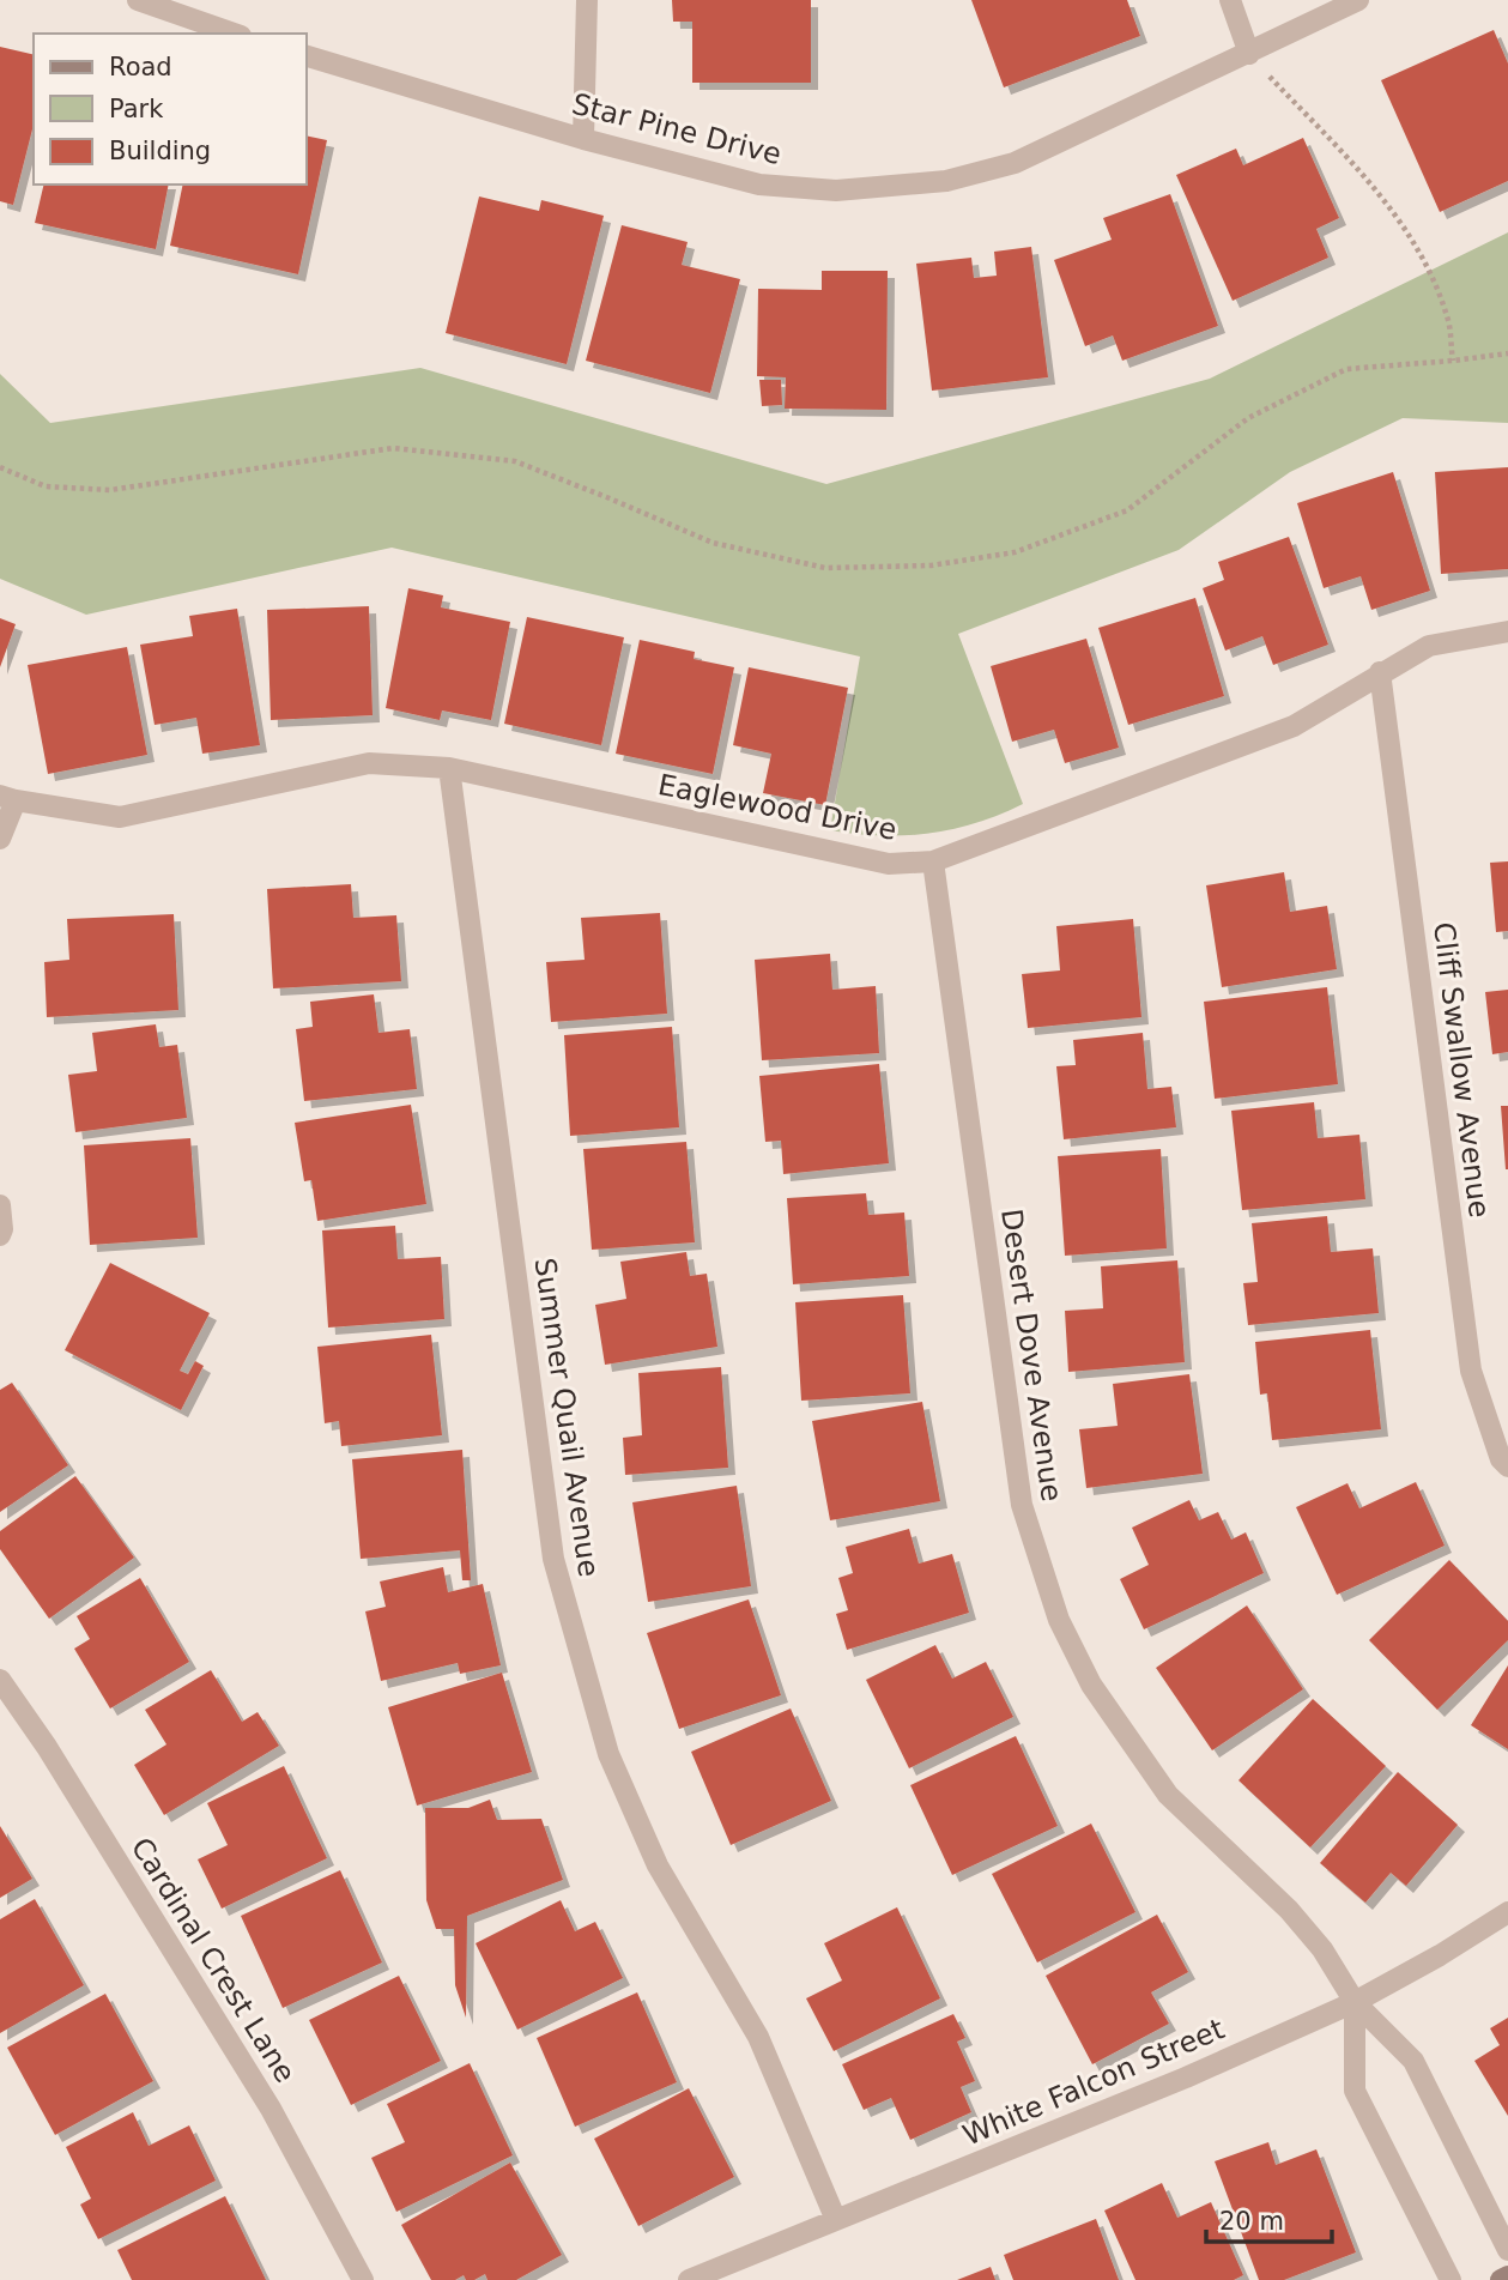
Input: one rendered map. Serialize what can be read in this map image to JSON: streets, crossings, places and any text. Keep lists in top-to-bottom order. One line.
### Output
{"streets":{"street":["Star Pine Drive","Eaglewood Drive","Cliff Swallow Avenue","Desert Dove Avenue","Summer Quail Avenue","Cardinal Crest Lane","White Falcon Street"]},"crossings":[["Eaglewood Drive","Cliff Swallow Avenue"],["Eaglewood Drive","Desert Dove Avenue"],["Eaglewood Drive","Summer Quail Avenue"],["Desert Dove Avenue","White Falcon Street"],["Summer Quail Avenue","White Falcon Street"]],"legend":["Road","Park","Building"],"scale_bar":"20 m"}
